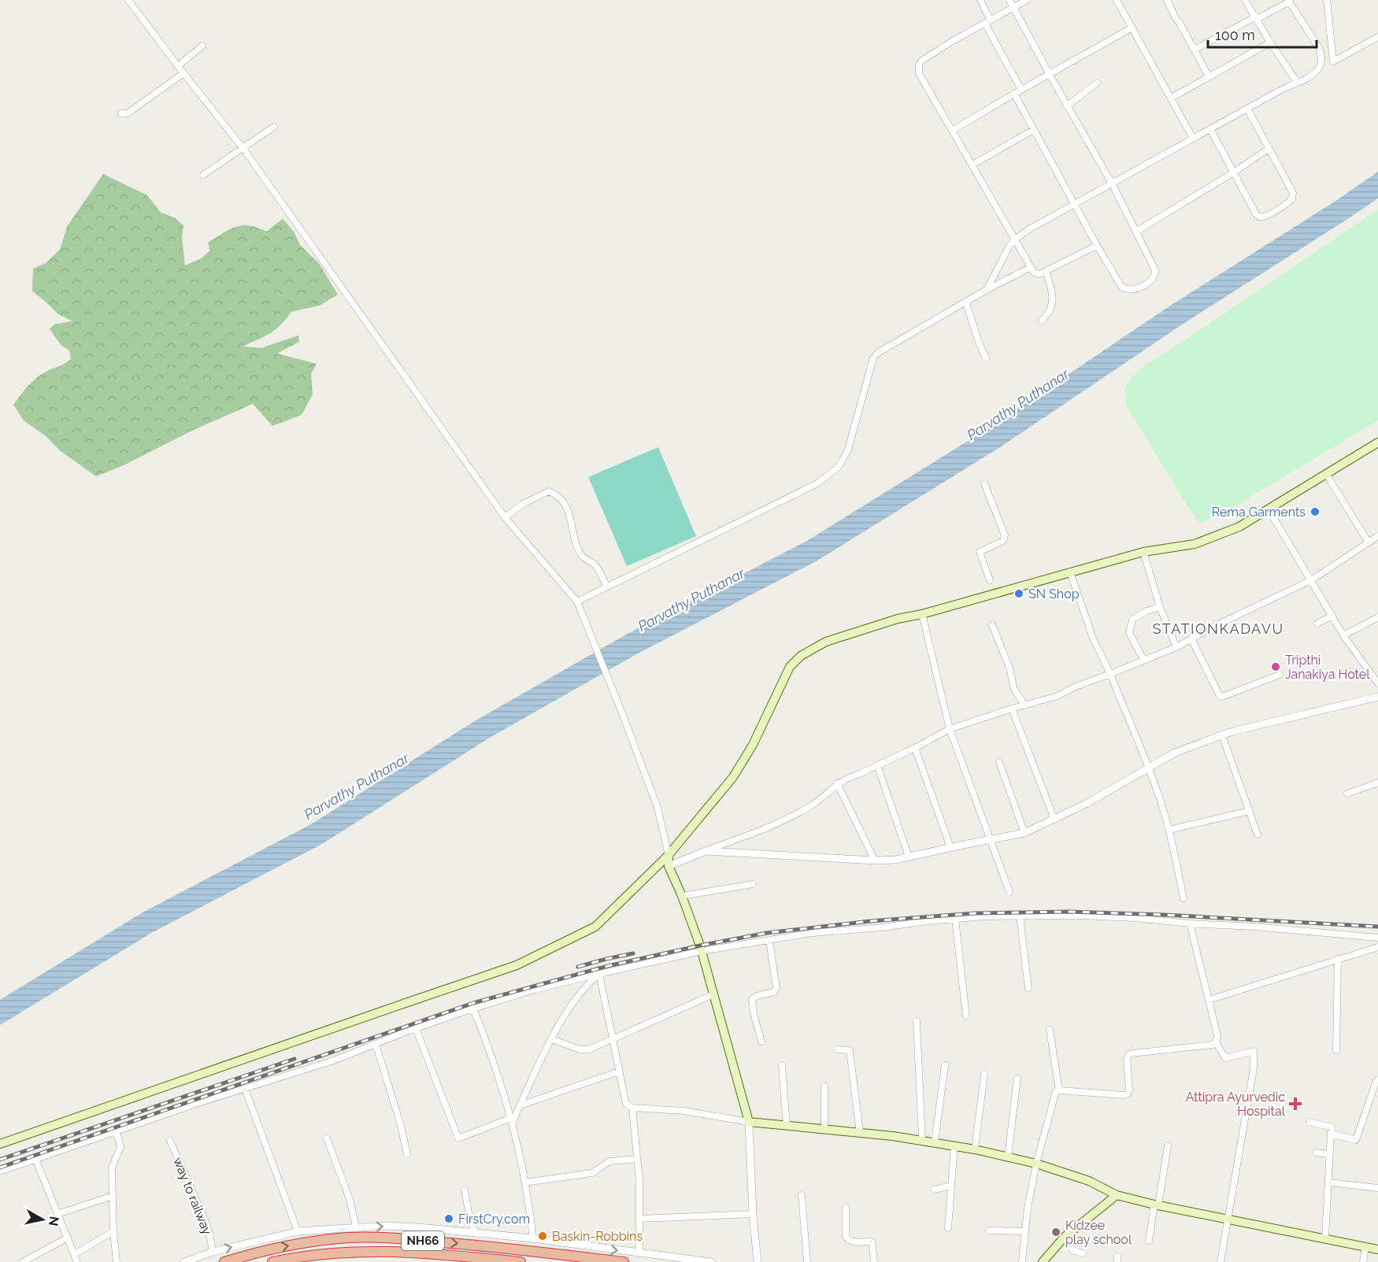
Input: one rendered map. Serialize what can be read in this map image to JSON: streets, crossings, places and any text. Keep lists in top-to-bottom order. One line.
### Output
{"streets":{"highway":["NH66"],"street":["way to railway"]},"districts":["STATIONKADAVU"],"water":["Parvathy Puthanar"],"places":{"other":["Rema Garments","SN Shop","Tripthi Janakiya Hotel","FirstCry.com","Kidzee play school","Baskin-Robbins"],"health":["Attipra Ayurvedic Hospital"]},"scale_bar":"100 m","north":"right"}
